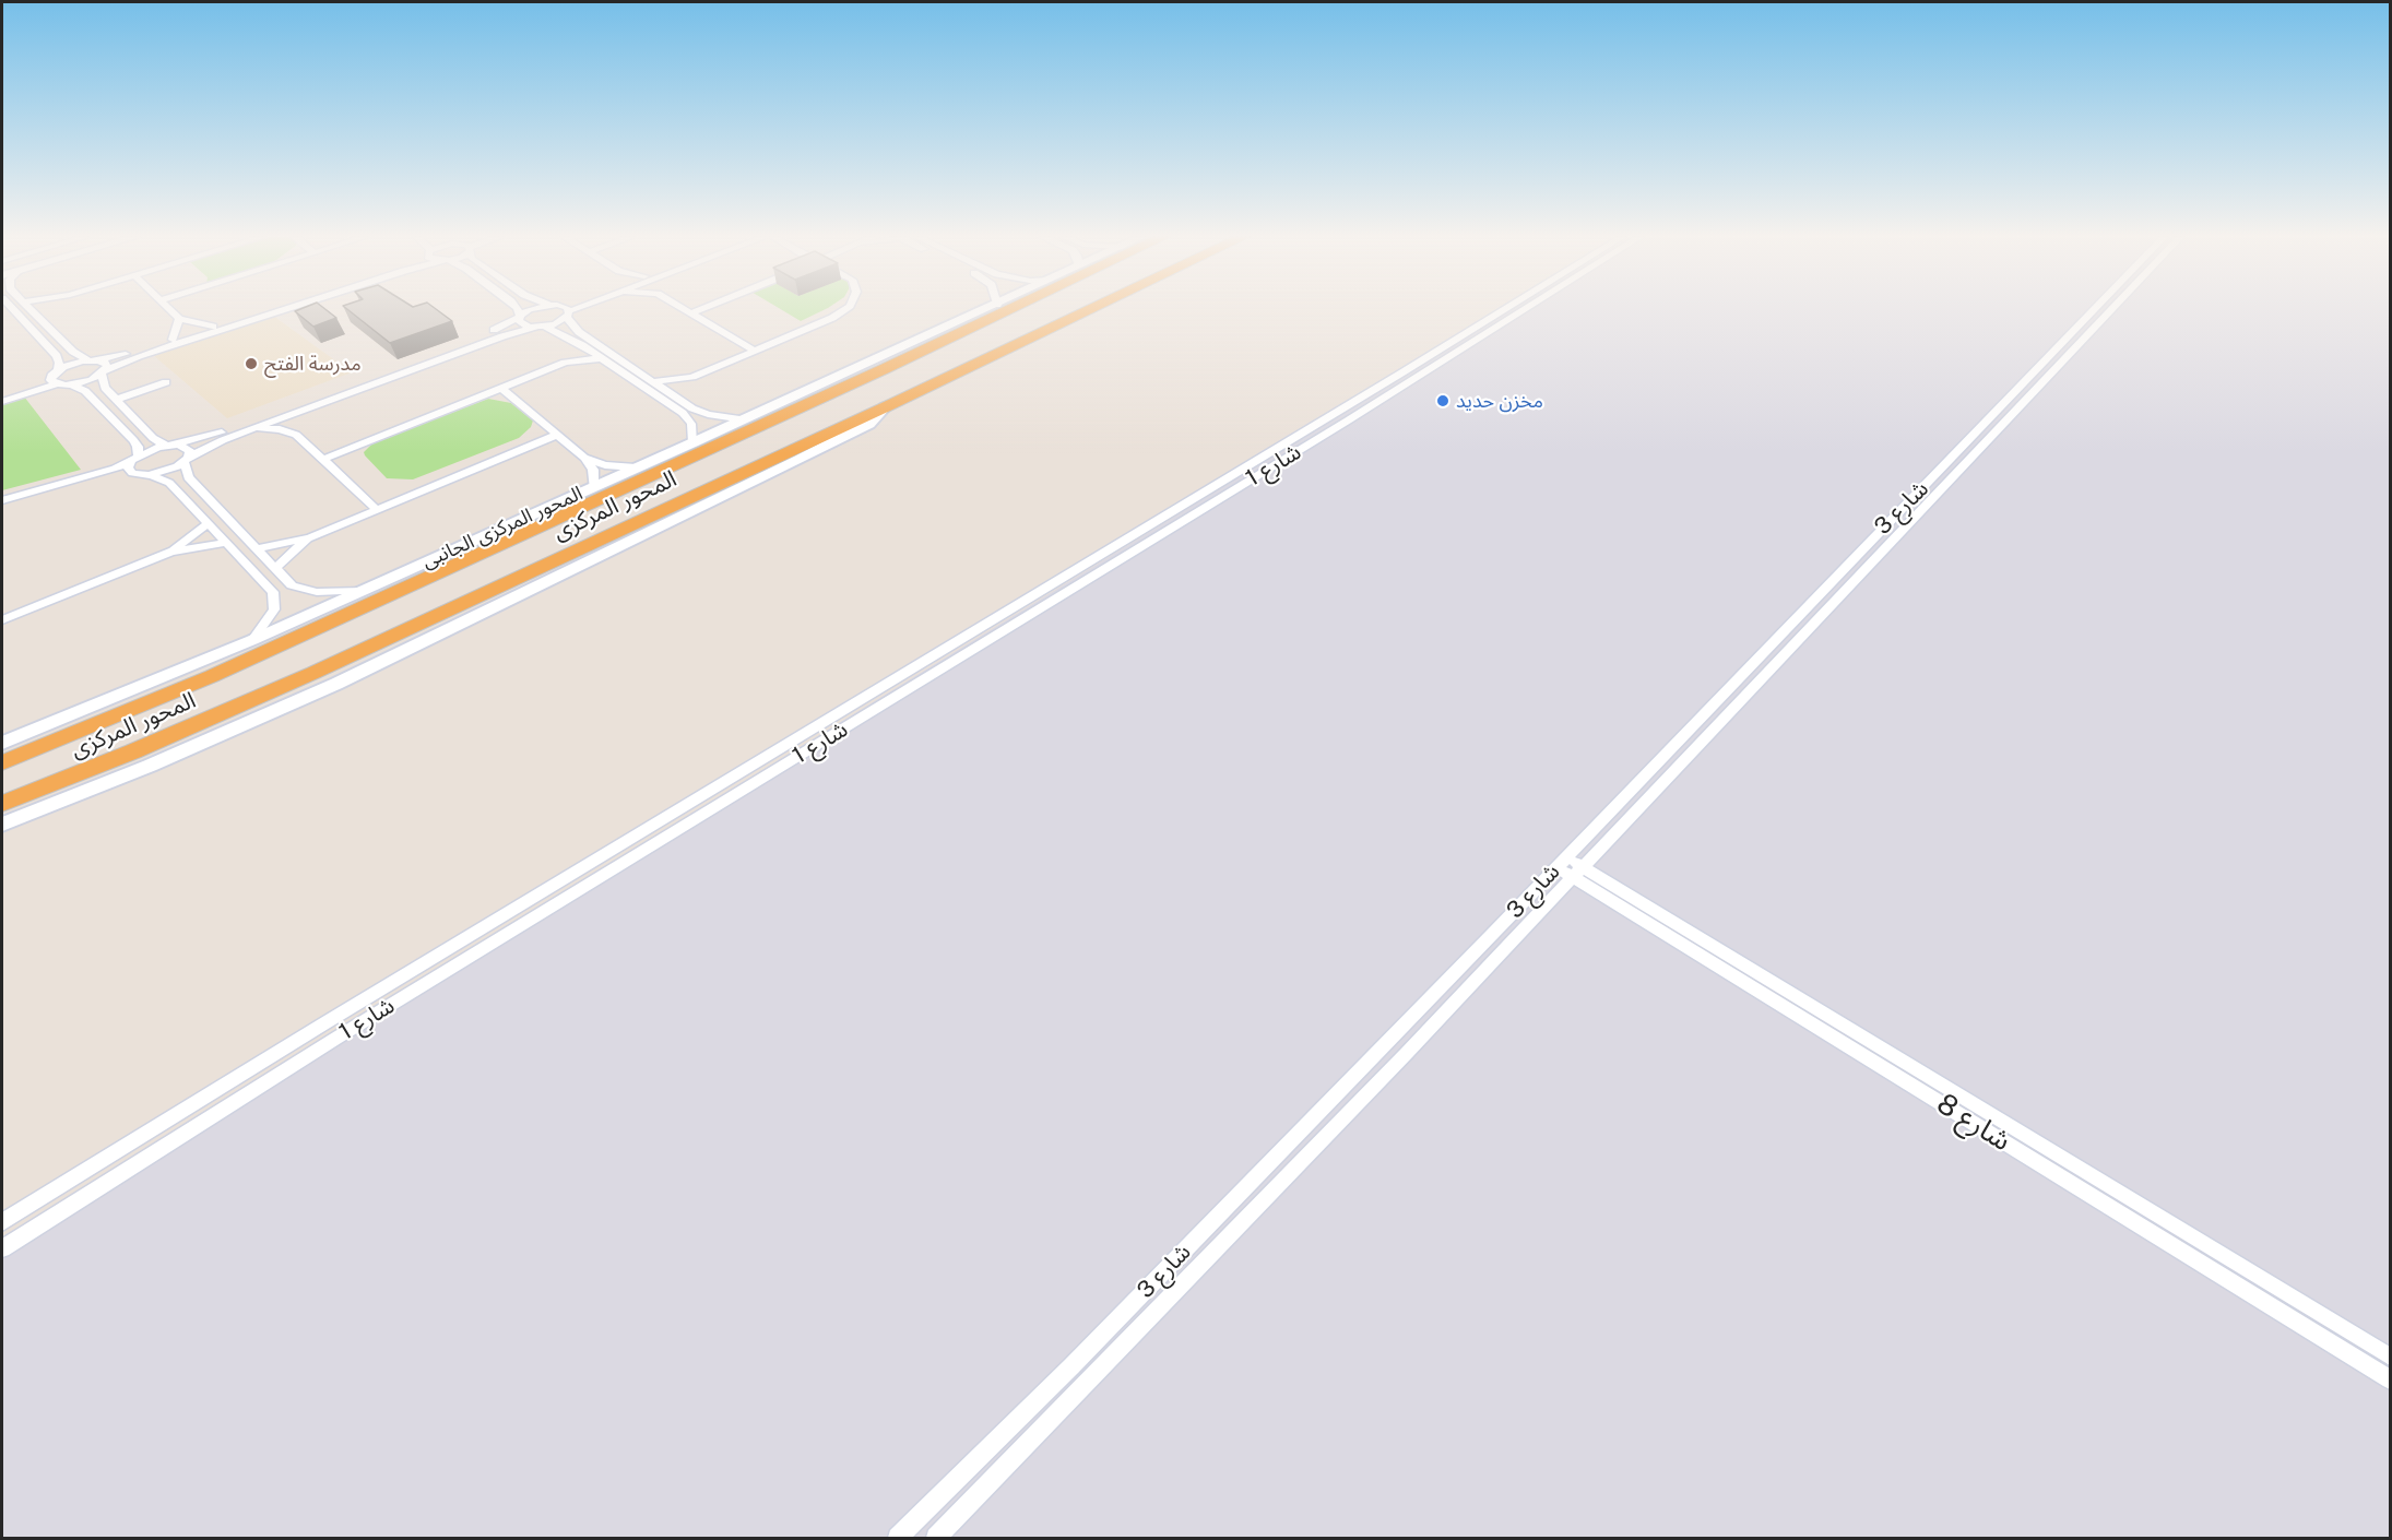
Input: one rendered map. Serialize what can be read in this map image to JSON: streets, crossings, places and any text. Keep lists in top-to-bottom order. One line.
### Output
{"streets":{"highway":["المحور المركزى"],"main road":["المحور المركزى الجانبى"],"street":["شارع 1","شارع 3","شارع 8"]},"crossings":[["المحور المركزى","المحور المركزى الجانبى"],["شارع 3","شارع 8"]],"places":["مدرسة الفتح","مخزن حديد"]}
